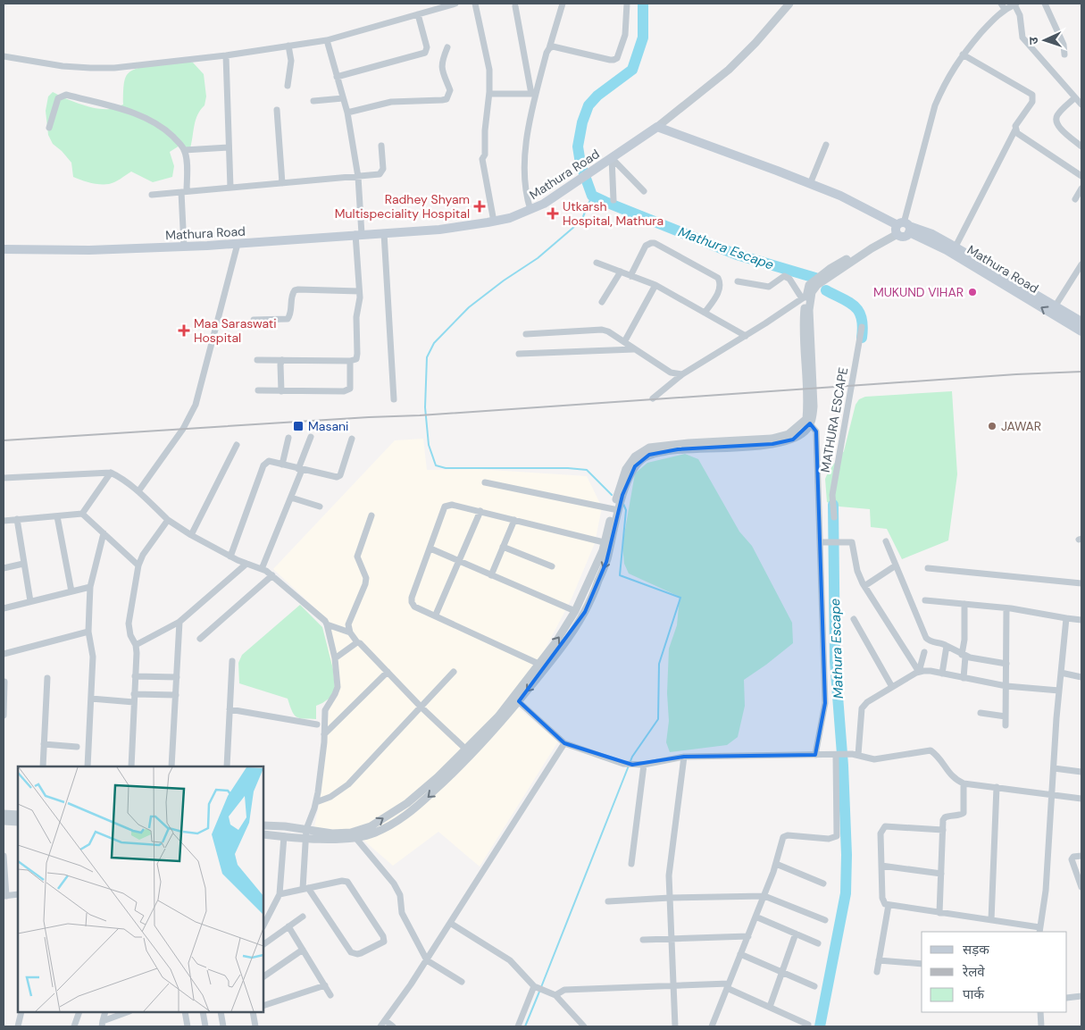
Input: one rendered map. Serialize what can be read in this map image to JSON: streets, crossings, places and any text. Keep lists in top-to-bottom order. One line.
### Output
{"streets":{"main road":["Mathura Road"],"street":["MATHURA ESCAPE"]},"water":["Mathura Escape"],"places":{"health":["Radhey Shyam Multispeciality Hospital","Utkarsh Hospital, Mathura","Maa Saraswati Hospital"],"other":["MUKUND VIHAR","JAWAR"],"transit":["Masani"]},"legend":["सड़क","रेलवे","पार्क"],"north":"left"}
